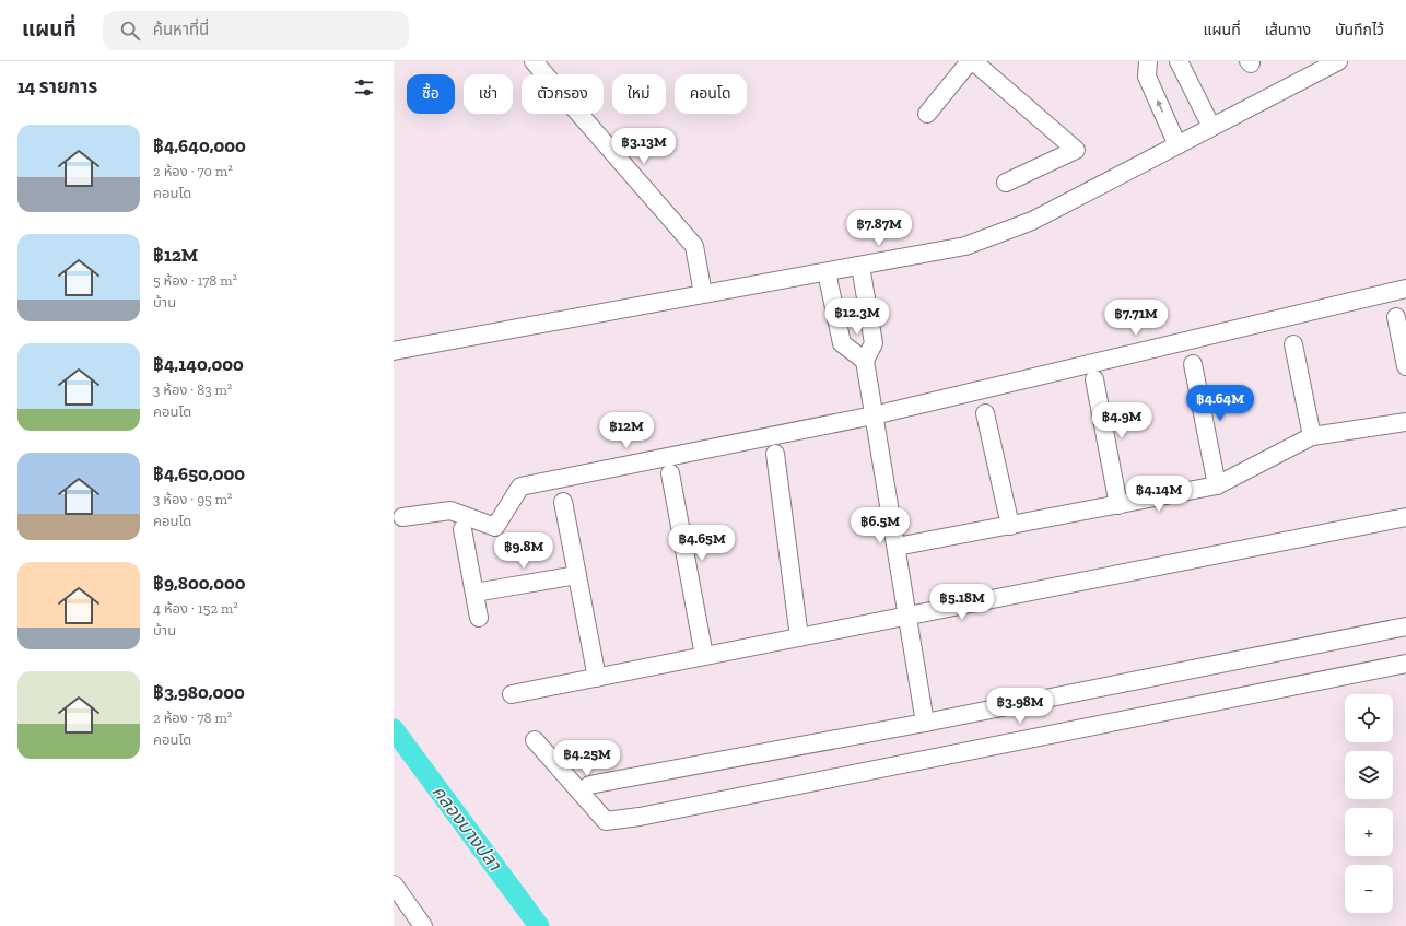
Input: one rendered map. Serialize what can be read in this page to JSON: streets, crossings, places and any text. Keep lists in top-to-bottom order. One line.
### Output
{"water":["คลองบางปลา"],"page":{"header":"แผนที่","search":"ค้นหาที่นี่","nav":["แผนที่","เส้นทาง","บันทึกไว้"],"heading":"14 รายการ","chip":["ซื้อ","เช่า","ตัวกรอง","ใหม่","คอนโด"],"list":[{"name":"฿4,640,000","note":"2 ห้อง · 70 m² · คอนโด"},{"name":"฿12M","note":"5 ห้อง · 178 m² · บ้าน"},{"name":"฿4,140,000","note":"3 ห้อง · 83 m² · คอนโด"},{"name":"฿4,650,000","note":"3 ห้อง · 95 m² · คอนโด"},{"name":"฿9,800,000","note":"4 ห้อง · 152 m² · บ้าน"},{"name":"฿3,980,000","note":"2 ห้อง · 78 m² · คอนโด"}],"price":["฿3.13M","฿7.87M","฿12.3M","฿7.71M","฿4.64M","฿4.9M","฿12M","฿4.14M","฿6.5M","฿4.65M","฿9.8M","฿5.18M","฿3.98M","฿4.25M"],"map_buttons":["+","−"]}}
